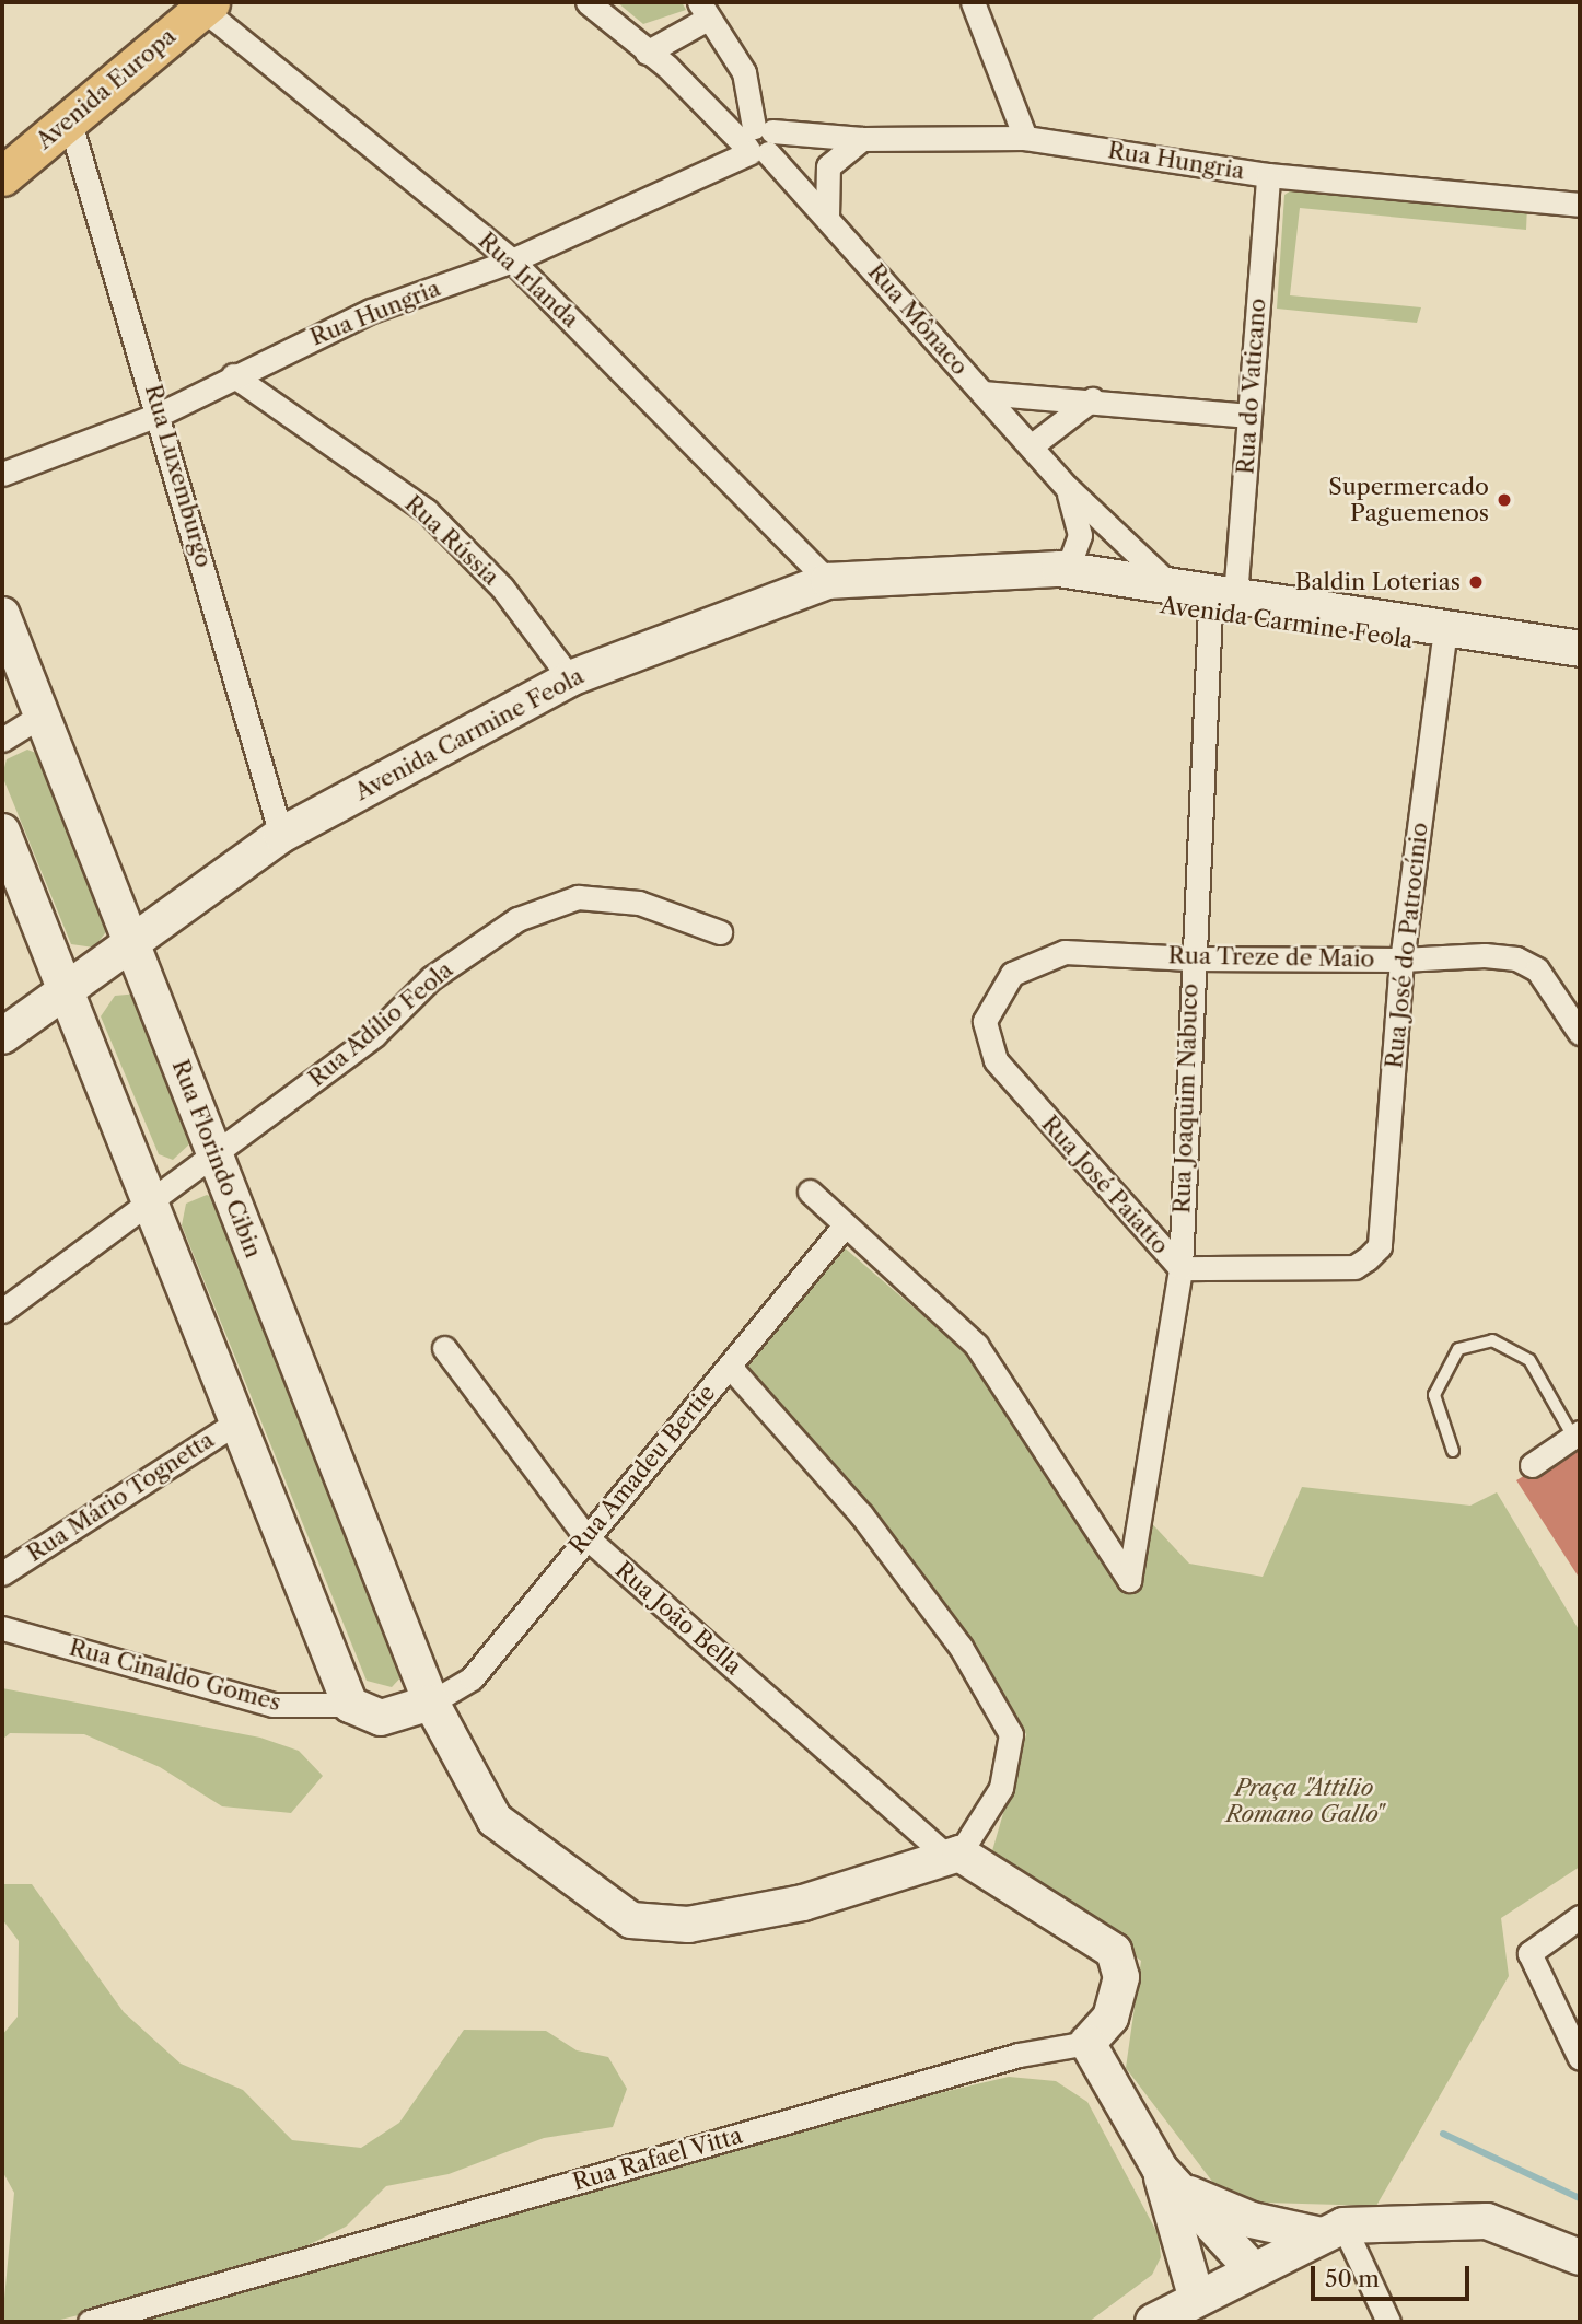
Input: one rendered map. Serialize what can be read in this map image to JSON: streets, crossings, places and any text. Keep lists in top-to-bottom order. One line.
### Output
{"streets":{"main road":["Avenida Europa","Avenida Carmine Feola","Rua Florindo Cibin"],"street":["Rua Hungria","Rua Irlanda","Rua Mônaco","Rua do Vaticano","Rua Luxemburgo","Rua Rússia","Rua José do Patrocínio","Rua Treze de Maio","Rua Adílio Feola","Rua Joaquim Nabuco","Rua José Paiatto","Rua Amadeu Bertie","Rua Mário Tognetta","Rua João Bella","Rua Cinaldo Gomes","Rua Rafael Vitta"]},"crossings":[["Avenida Europa","Rua Irlanda"],["Avenida Europa","Rua Luxemburgo"],["Rua Hungria","Rua Irlanda"],["Rua Hungria","Rua Mônaco"],["Rua Hungria","Rua do Vaticano"],["Rua Hungria","Rua Luxemburgo"],["Rua Hungria","Rua Rússia"],["Rua Irlanda","Avenida Carmine Feola"],["Rua Mônaco","Avenida Carmine Feola"],["Rua do Vaticano","Avenida Carmine Feola"],["Rua do Vaticano","Rua Joaquim Nabuco"],["Rua Luxemburgo","Avenida Carmine Feola"],["Rua Rússia","Avenida Carmine Feola"],["Avenida Carmine Feola","Rua José do Patrocínio"],["Avenida Carmine Feola","Rua Joaquim Nabuco"],["Avenida Carmine Feola","Rua Florindo Cibin"],["Rua José do Patrocínio","Rua Treze de Maio"],["Rua José do Patrocínio","Rua José Paiatto"],["Rua Treze de Maio","Rua Joaquim Nabuco"],["Rua Treze de Maio","Rua José Paiatto"],["Rua Adílio Feola","Rua Florindo Cibin"],["Rua Joaquim Nabuco","Rua José Paiatto"],["Rua Joaquim Nabuco","Rua Amadeu Bertie"],["Rua Florindo Cibin","Rua Amadeu Bertie"],["Rua Florindo Cibin","Rua João Bella"],["Rua Amadeu Bertie","Rua João Bella"]],"parks":["Praça \"Attilio Romano Gallo\""],"places":["Supermercado Paguemenos","Baldin Loterias"],"scale_bar":"50 m"}
